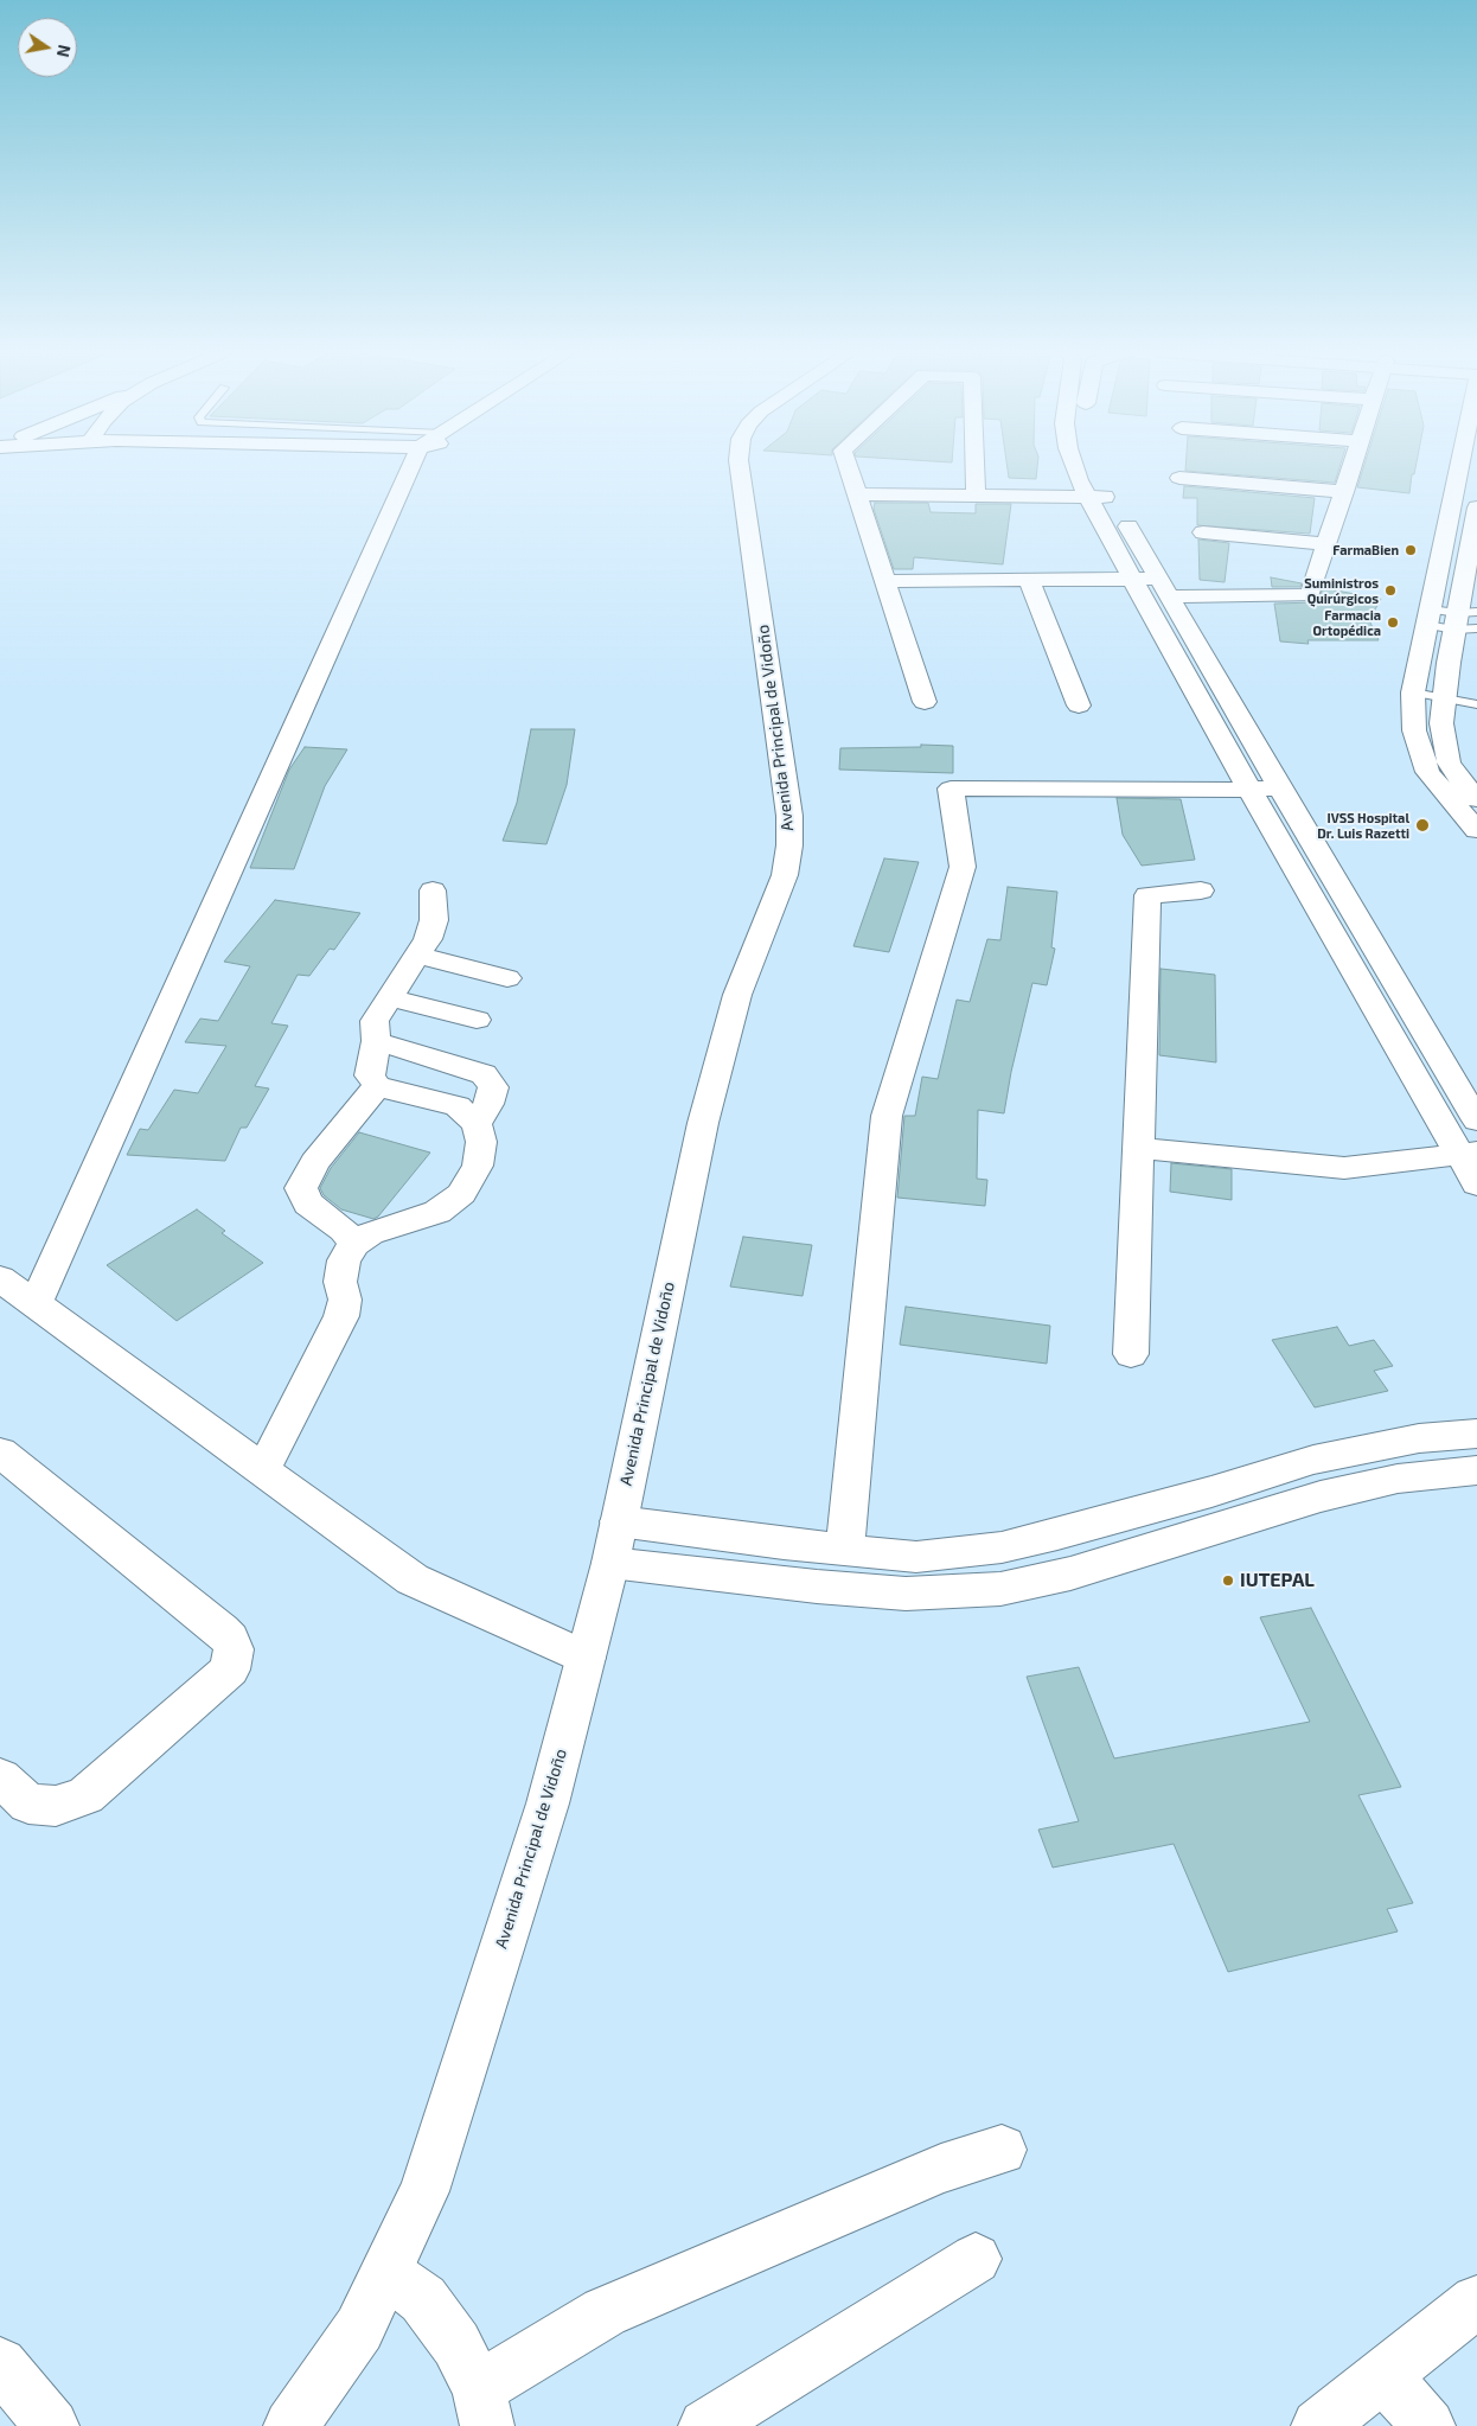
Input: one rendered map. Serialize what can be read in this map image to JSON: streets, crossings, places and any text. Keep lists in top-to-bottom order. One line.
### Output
{"streets":{"street":["Avenida Principal de Vidoño"]},"places":["FarmaBien","Suministros Quirúrgicos","Farmacia Ortopédica","IVSS Hospital Dr. Luis Razetti","IUTEPAL"],"north":"right"}
